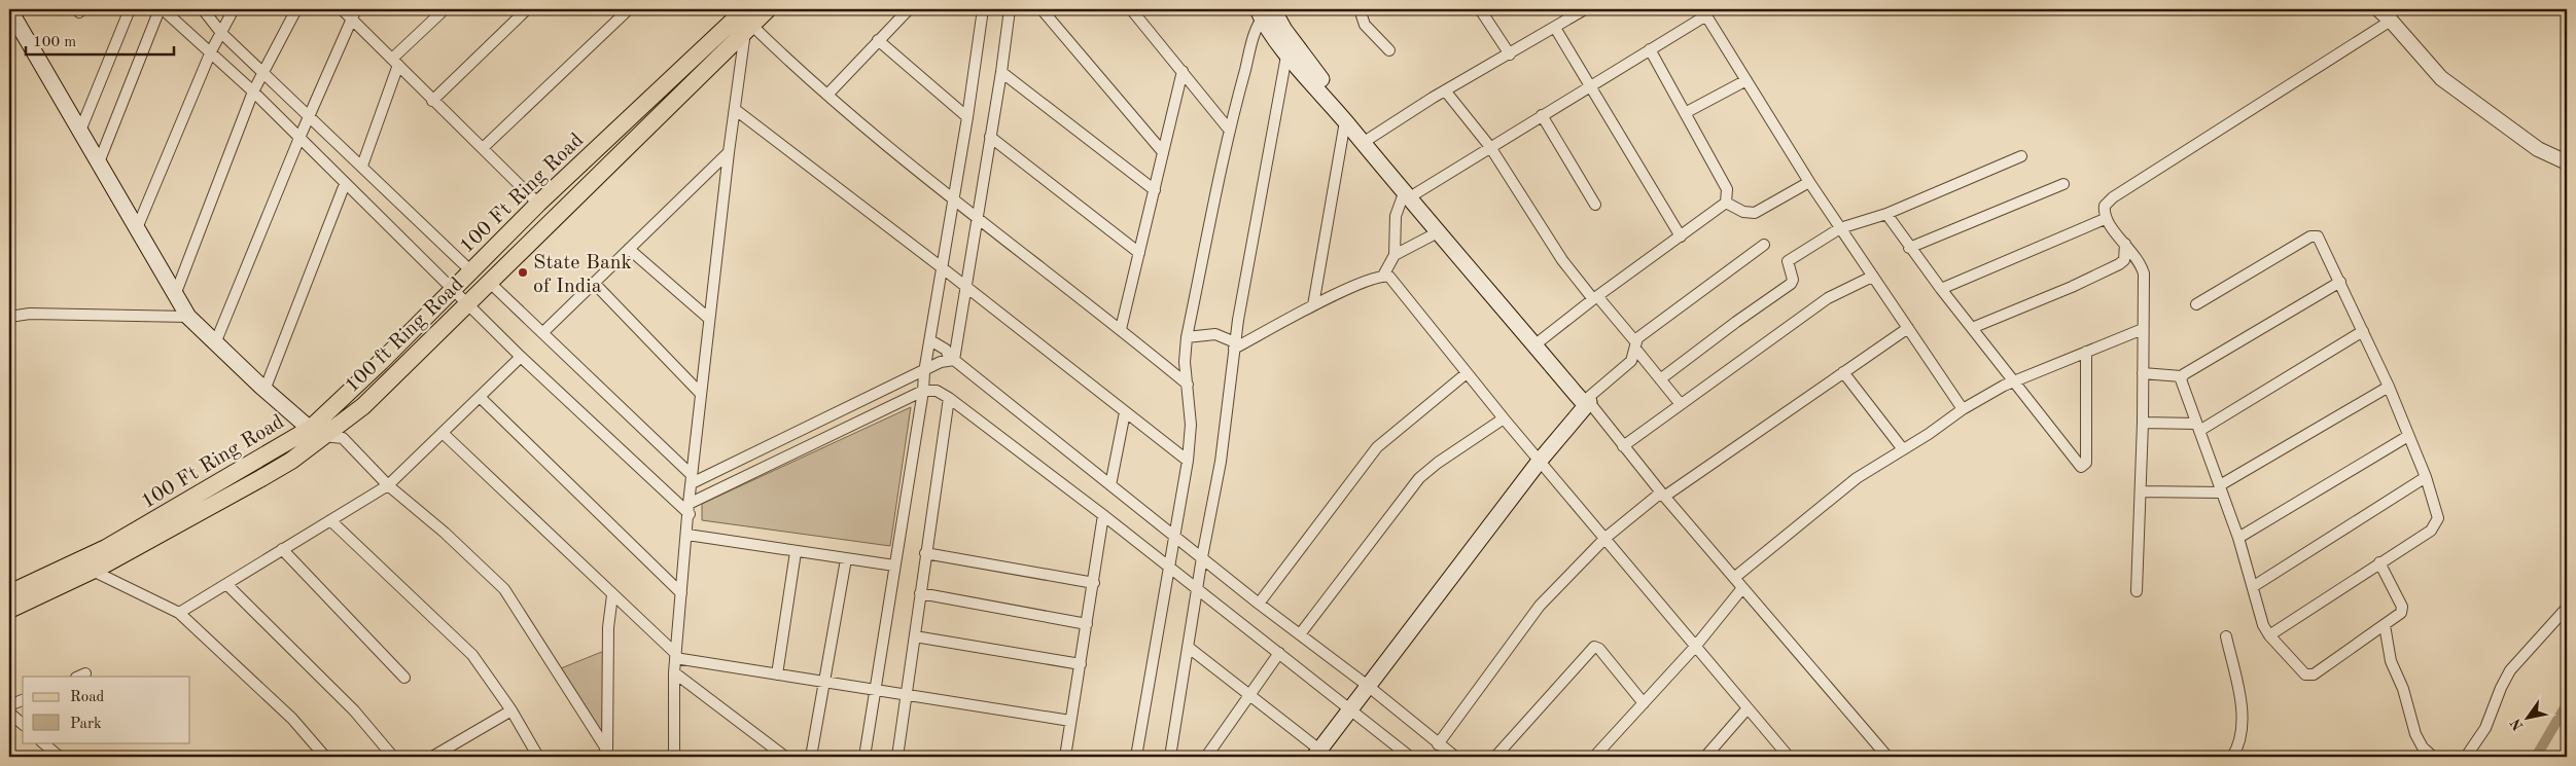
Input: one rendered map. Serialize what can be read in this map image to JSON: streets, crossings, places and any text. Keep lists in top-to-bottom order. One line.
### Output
{"streets":{"main road":["100 Ft Ring Road","100 ft Ring Road"]},"crossings":[["100 Ft Ring Road","100 ft Ring Road"]],"places":["State Bank of India"],"legend":["Road","Park"],"scale_bar":"100 m","north":"bottom left"}
